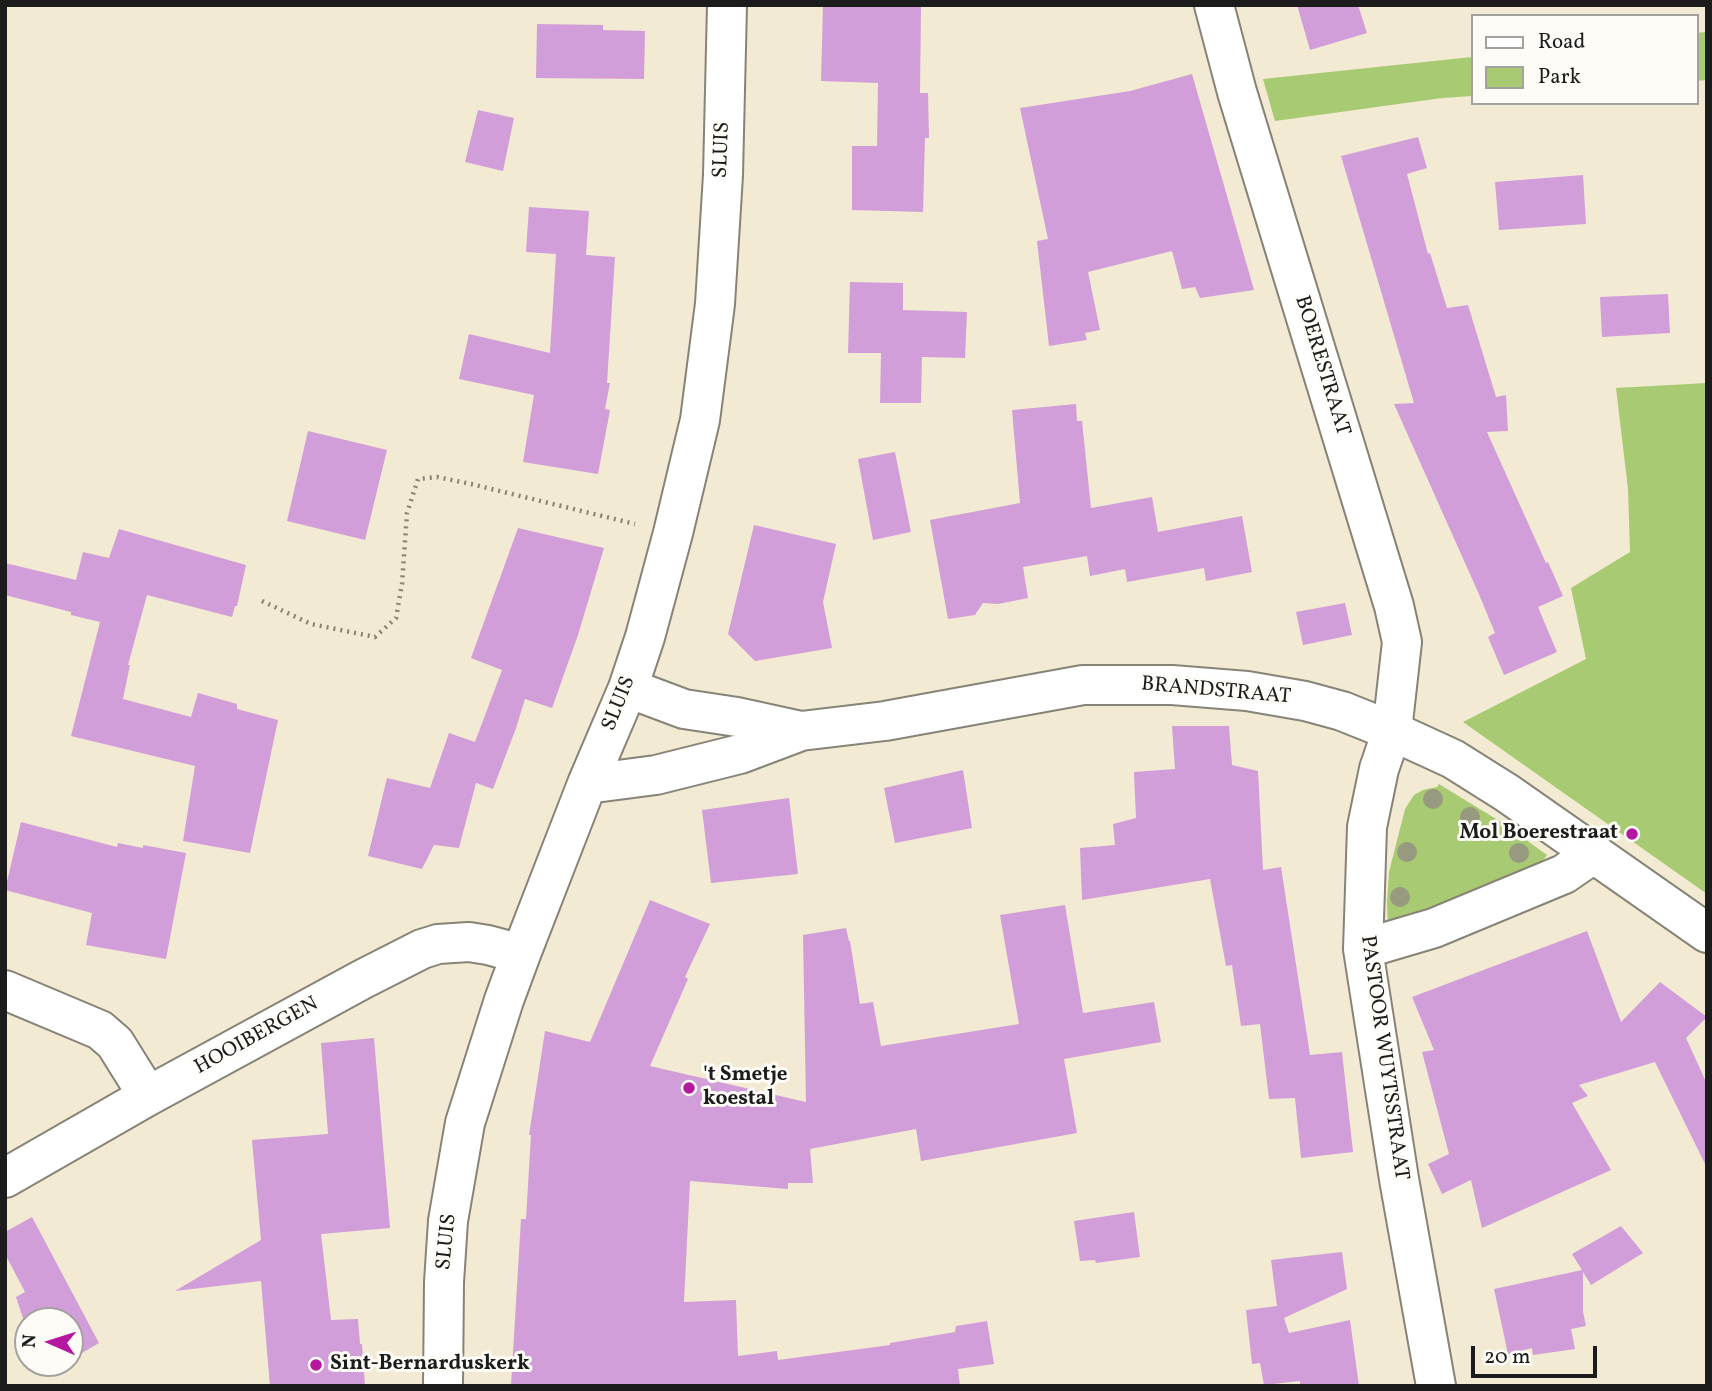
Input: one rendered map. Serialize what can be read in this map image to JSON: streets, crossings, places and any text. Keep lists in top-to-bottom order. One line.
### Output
{"streets":{"street":["SLUIS","BOERESTRAAT","BRANDSTRAAT","HOOIBERGEN","PASTOOR WUYTSSTRAAT"]},"crossings":[["SLUIS","BRANDSTRAAT"],["SLUIS","HOOIBERGEN"],["BOERESTRAAT","BRANDSTRAAT"],["BOERESTRAAT","PASTOOR WUYTSSTRAAT"],["BRANDSTRAAT","PASTOOR WUYTSSTRAAT"]],"places":["Mol Boerestraat","'t Smetje koestal","Sint-Bernarduskerk"],"legend":["Road","Park"],"scale_bar":"20 m","north":"left"}
